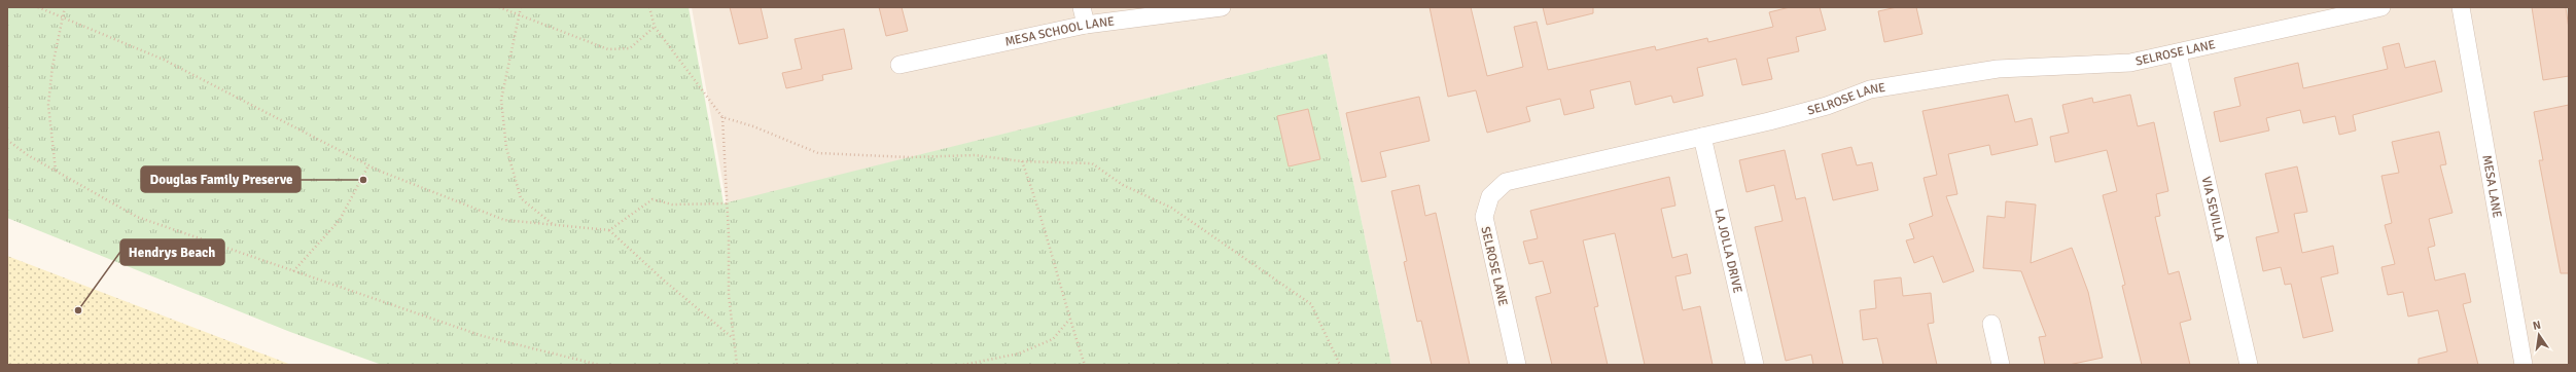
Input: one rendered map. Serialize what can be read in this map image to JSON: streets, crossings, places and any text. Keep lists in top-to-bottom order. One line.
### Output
{"streets":{"street":["MESA SCHOOL LANE","SELROSE LANE","MESA LANE","VIA SEVILLA","LA JOLLA DRIVE"]},"crossings":[["SELROSE LANE","VIA SEVILLA"],["SELROSE LANE","LA JOLLA DRIVE"]],"places":["Douglas Family Preserve","Hendrys Beach"],"north":"top"}
